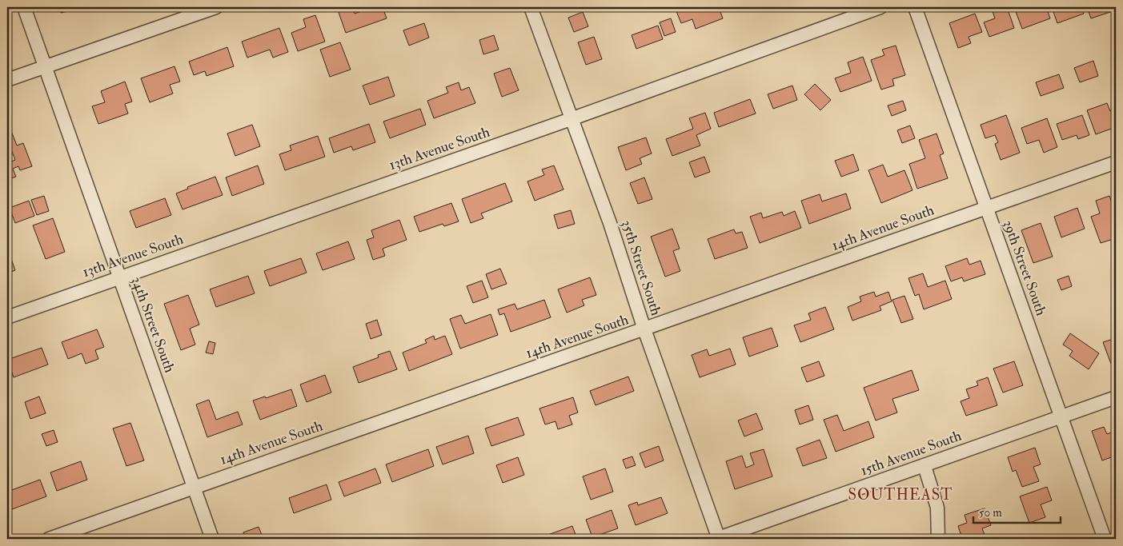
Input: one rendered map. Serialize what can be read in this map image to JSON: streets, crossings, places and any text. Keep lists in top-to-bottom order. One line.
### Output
{"streets":{"street":["13th Avenue South","14th Avenue South","35th Street South","39th Street South","34th Street South","15th Avenue South"]},"crossings":[["13th Avenue South","35th Street South"],["13th Avenue South","34th Street South"],["14th Avenue South","35th Street South"],["14th Avenue South","39th Street South"],["14th Avenue South","34th Street South"],["35th Street South","15th Avenue South"],["39th Street South","15th Avenue South"]],"districts":["SOUTHEAST"],"scale_bar":"50 m"}
